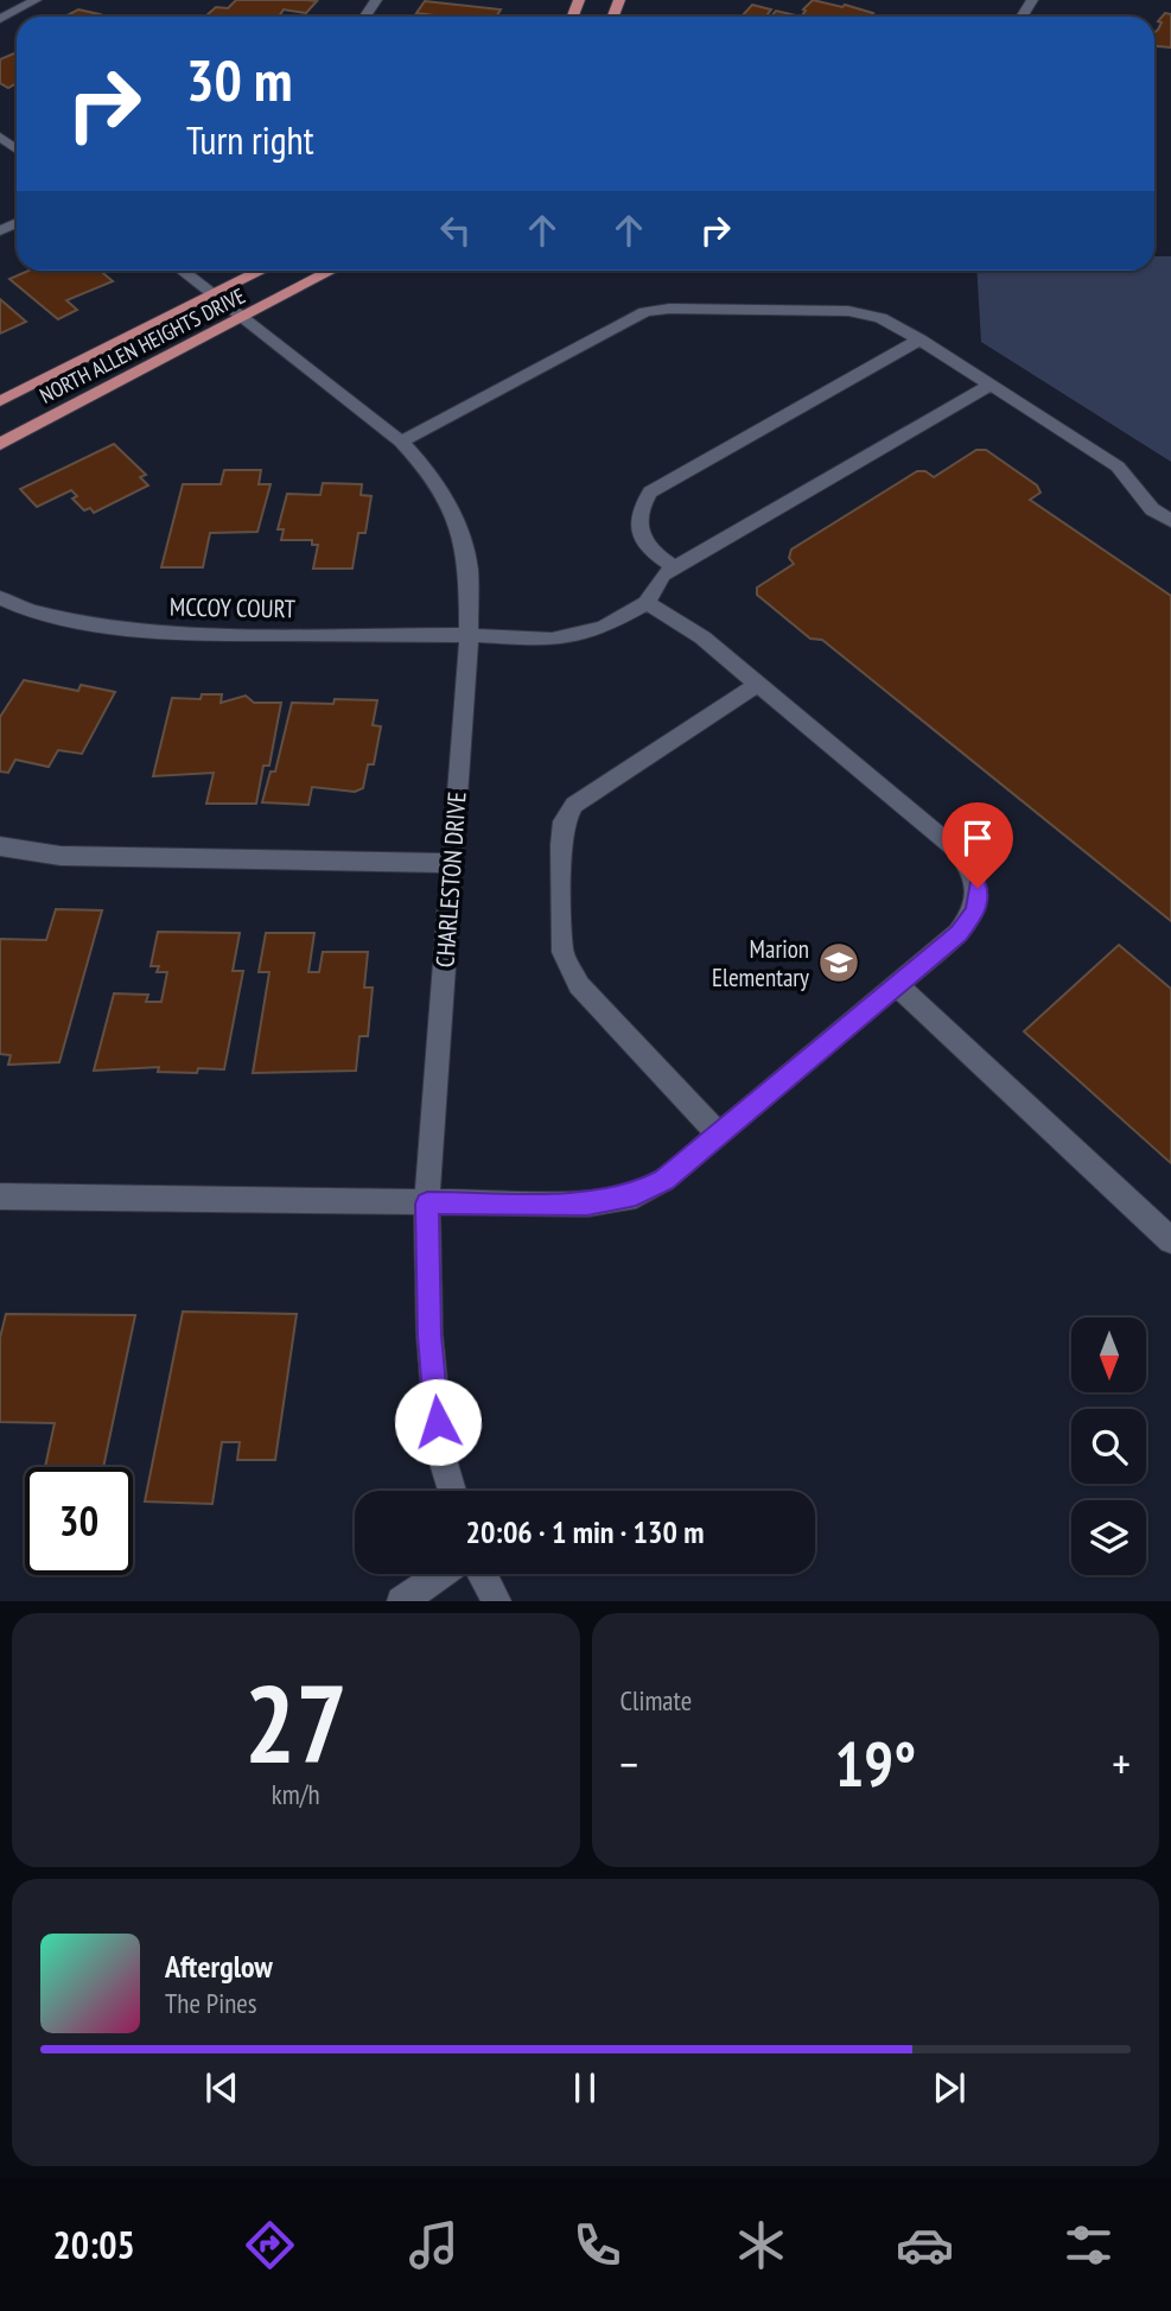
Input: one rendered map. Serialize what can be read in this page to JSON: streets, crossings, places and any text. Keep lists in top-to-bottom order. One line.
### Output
{"streets":{"main road":["NORTH ALLEN HEIGHTS DRIVE"],"street":["MCCOY COURT","CHARLESTON DRIVE"]},"crossings":[["NORTH ALLEN HEIGHTS DRIVE","CHARLESTON DRIVE"],["MCCOY COURT","CHARLESTON DRIVE"]],"places":{"school or university":["Marion Elementary"]},"north":"bottom","page":{"turn":["30 m","Turn right"],"limit":"30","trip":"20:06 · 1 min · 130 m","tile":[["27","km/h"],"Climate"],"heat":["−","19°","+"],"song":["Afterglow","The Pines"],"tabs":"20:05"}}
